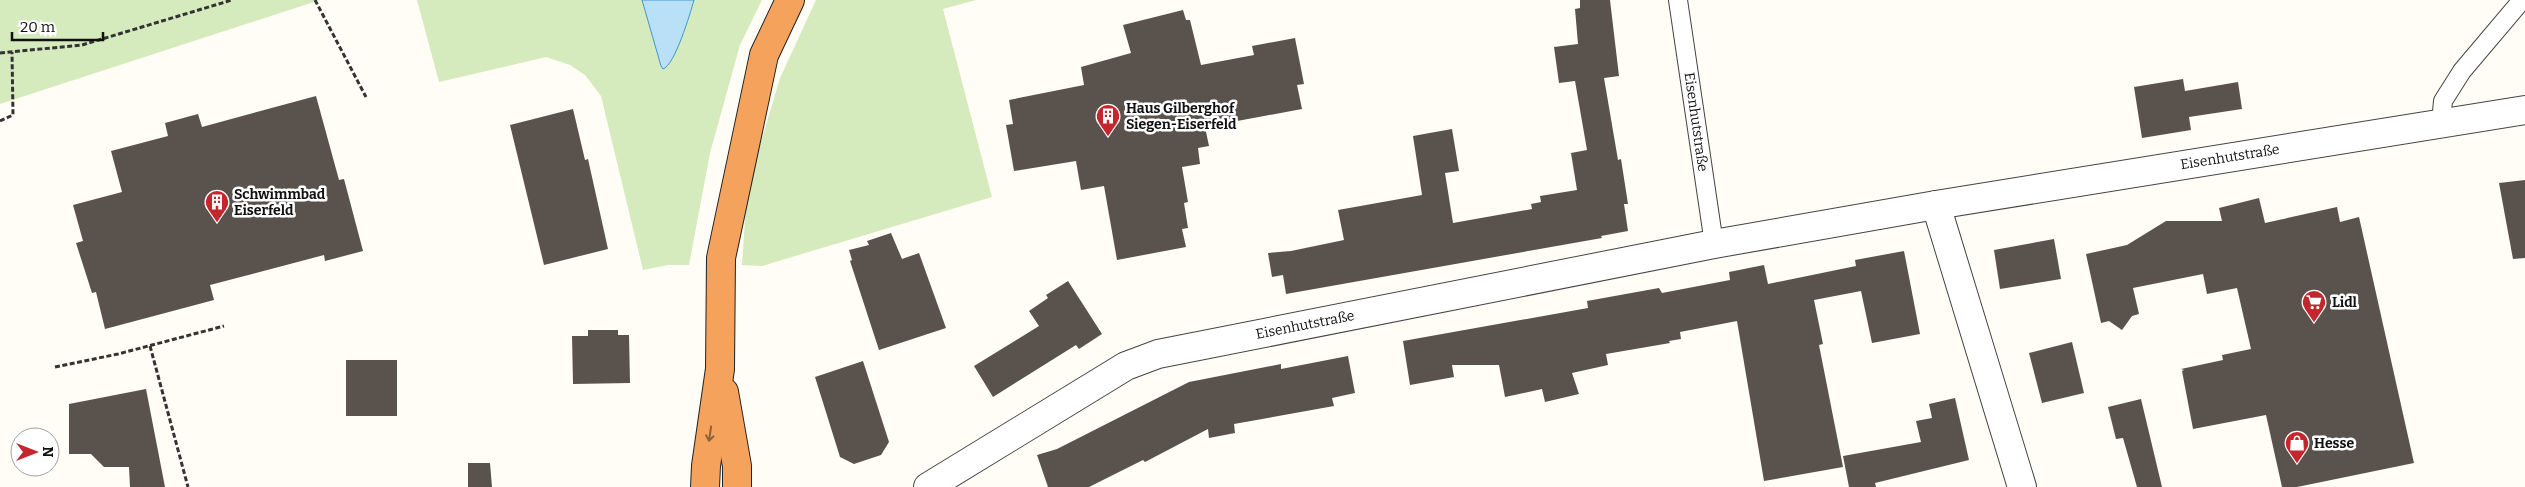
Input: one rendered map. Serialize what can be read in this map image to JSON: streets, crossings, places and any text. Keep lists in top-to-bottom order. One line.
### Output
{"streets":{"street":["Eisenhutstraße"]},"places":{"building":["Haus Gilberghof Siegen-Eiserfeld","Schwimmbad Eiserfeld"],"supermarket":["Lidl"],"shop":["Hesse"]},"scale_bar":"20 m","north":"right"}
